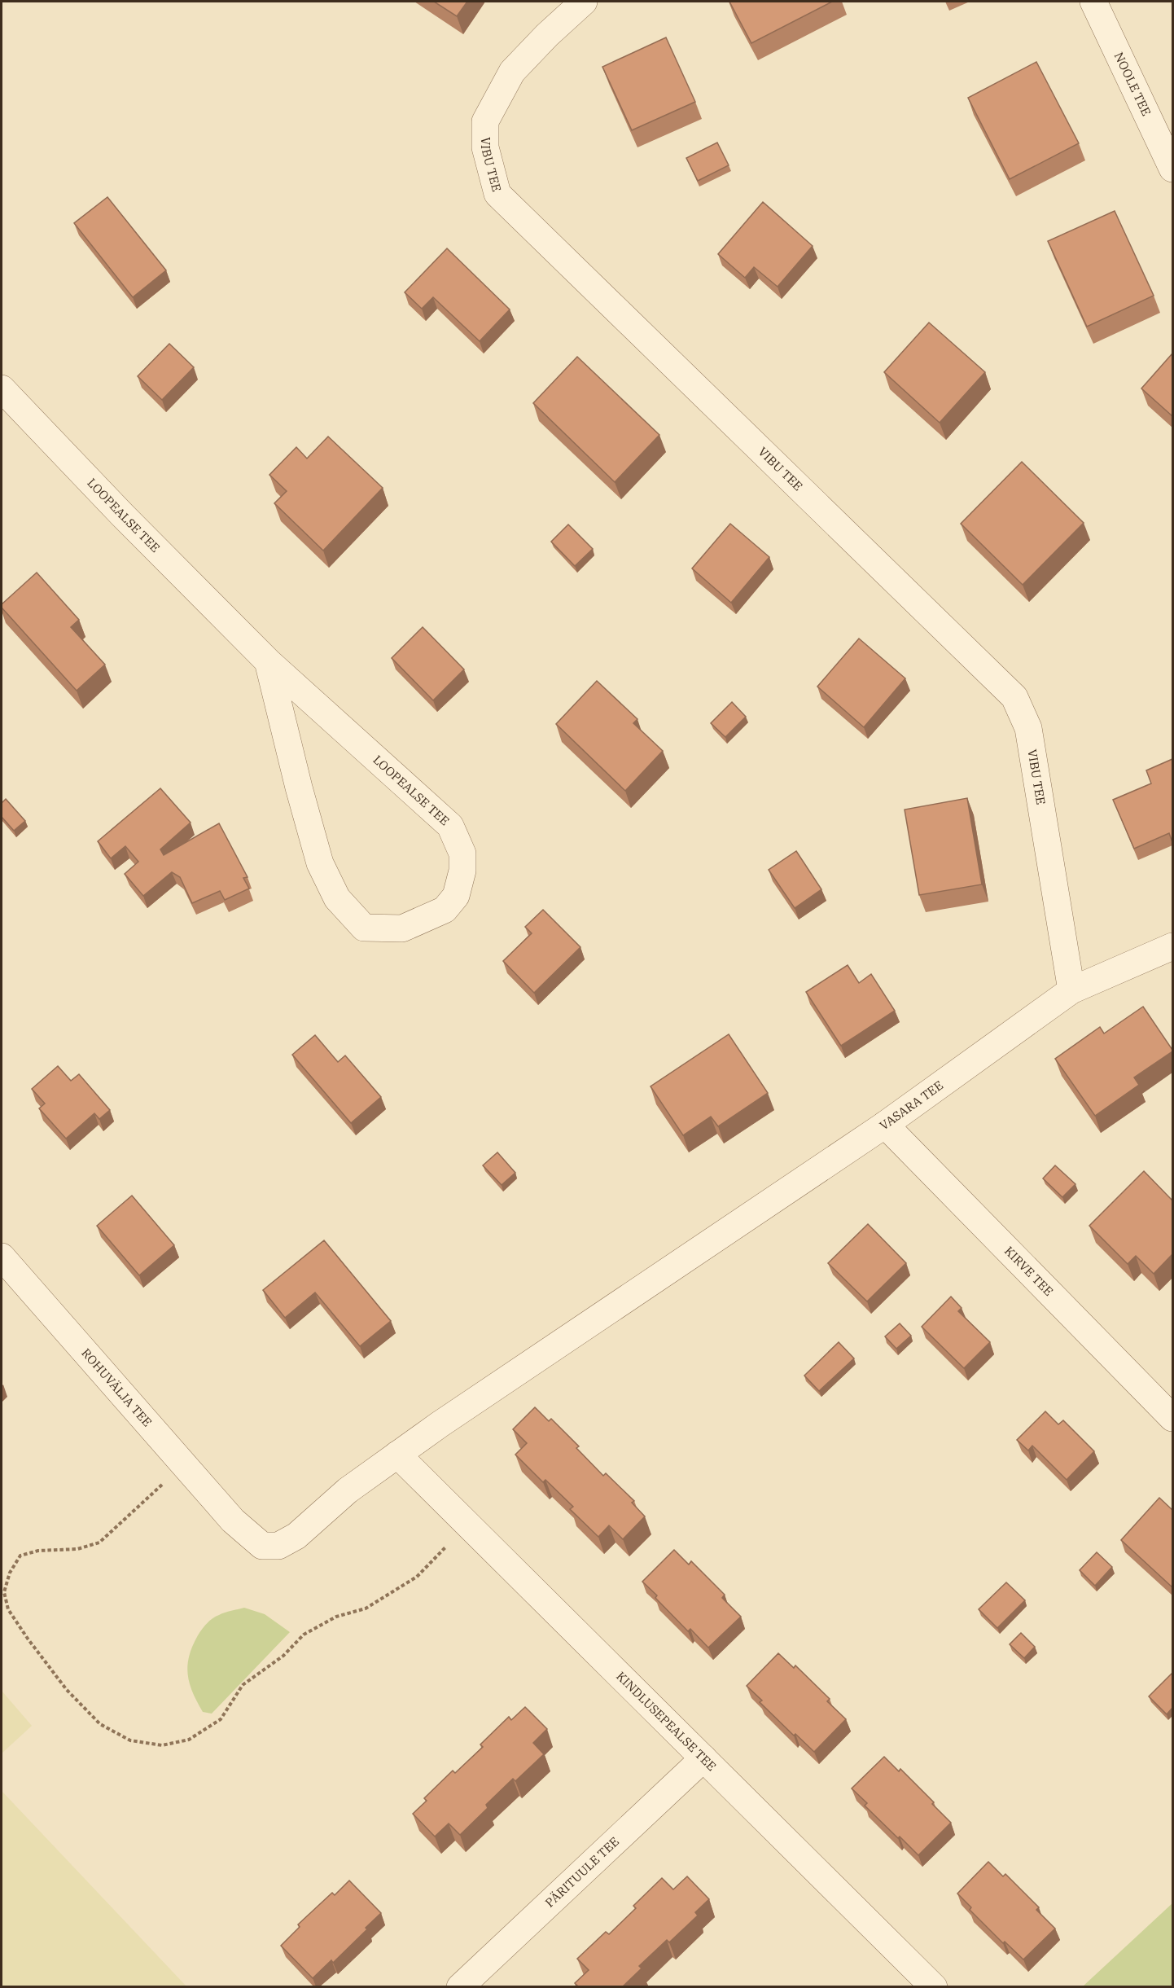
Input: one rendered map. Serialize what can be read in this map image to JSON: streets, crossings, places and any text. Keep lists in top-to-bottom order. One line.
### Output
{"streets":{"street":["NOOLE TEE","VIBU TEE","LOOPEALSE TEE","VASARA TEE","KIRVE TEE","ROHUVÄLJA TEE","KINDLUSEPEALSE TEE","PÄRITUULE TEE"]},"crossings":[["VIBU TEE","VASARA TEE"],["VASARA TEE","KIRVE TEE"],["VASARA TEE","ROHUVÄLJA TEE"],["VASARA TEE","KINDLUSEPEALSE TEE"],["ROHUVÄLJA TEE","KINDLUSEPEALSE TEE"],["KINDLUSEPEALSE TEE","PÄRITUULE TEE"]]}
